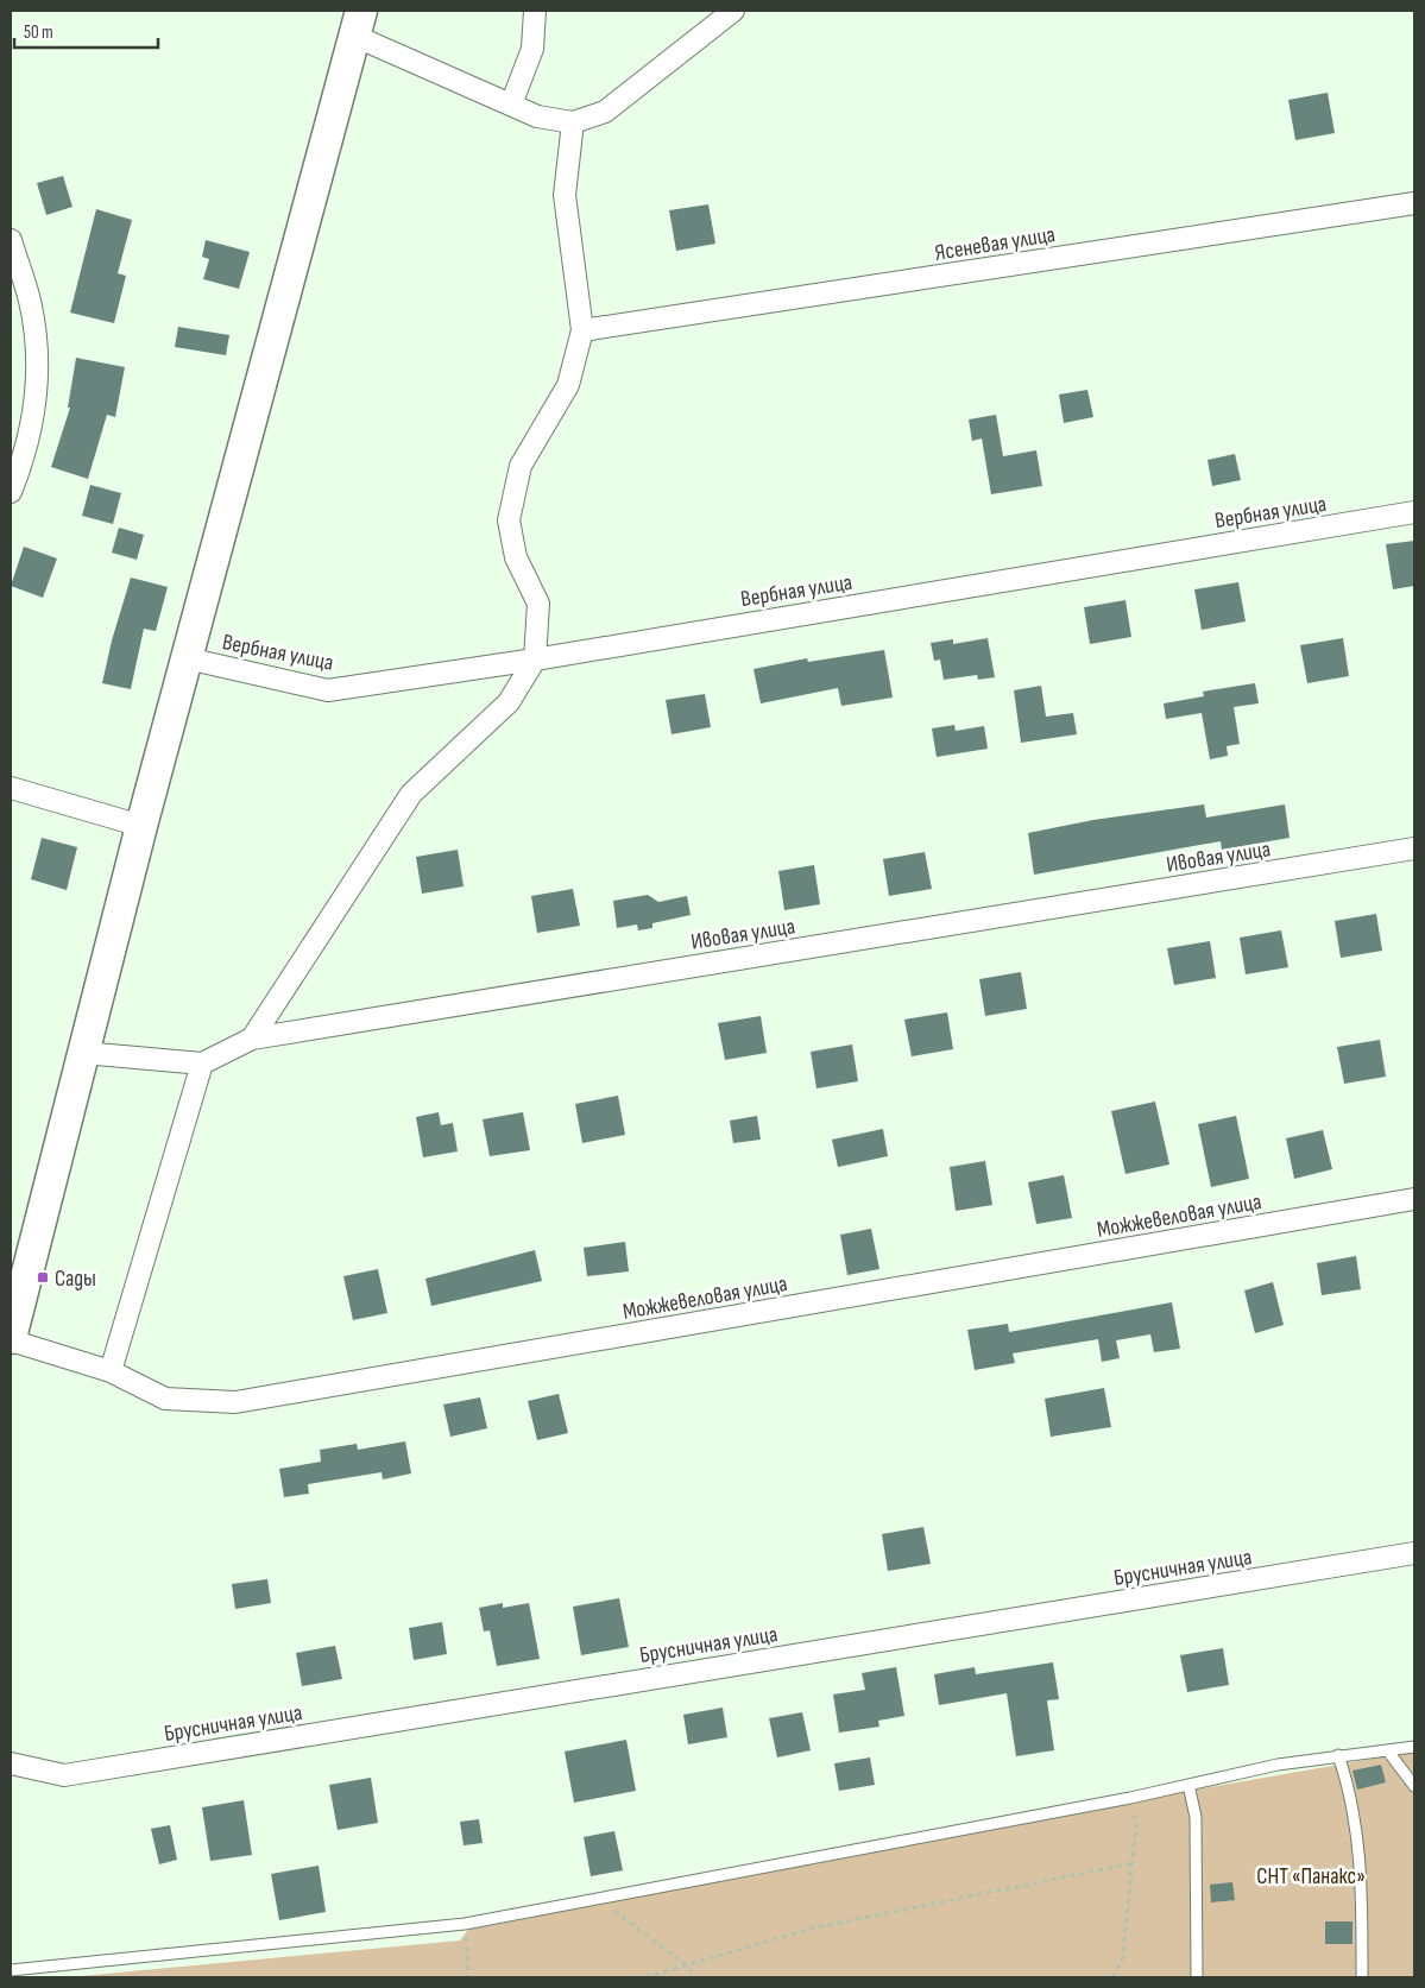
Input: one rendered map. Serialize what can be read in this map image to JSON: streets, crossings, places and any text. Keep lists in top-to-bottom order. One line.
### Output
{"streets":{"street":["Ясеневая улица","Вербная улица","Ивовая улица","Можжевеловая улица","Брусничная улица"]},"parks":["СНТ «Панакс»"],"places":{"transit":["Сады"]},"scale_bar":"50 m"}
